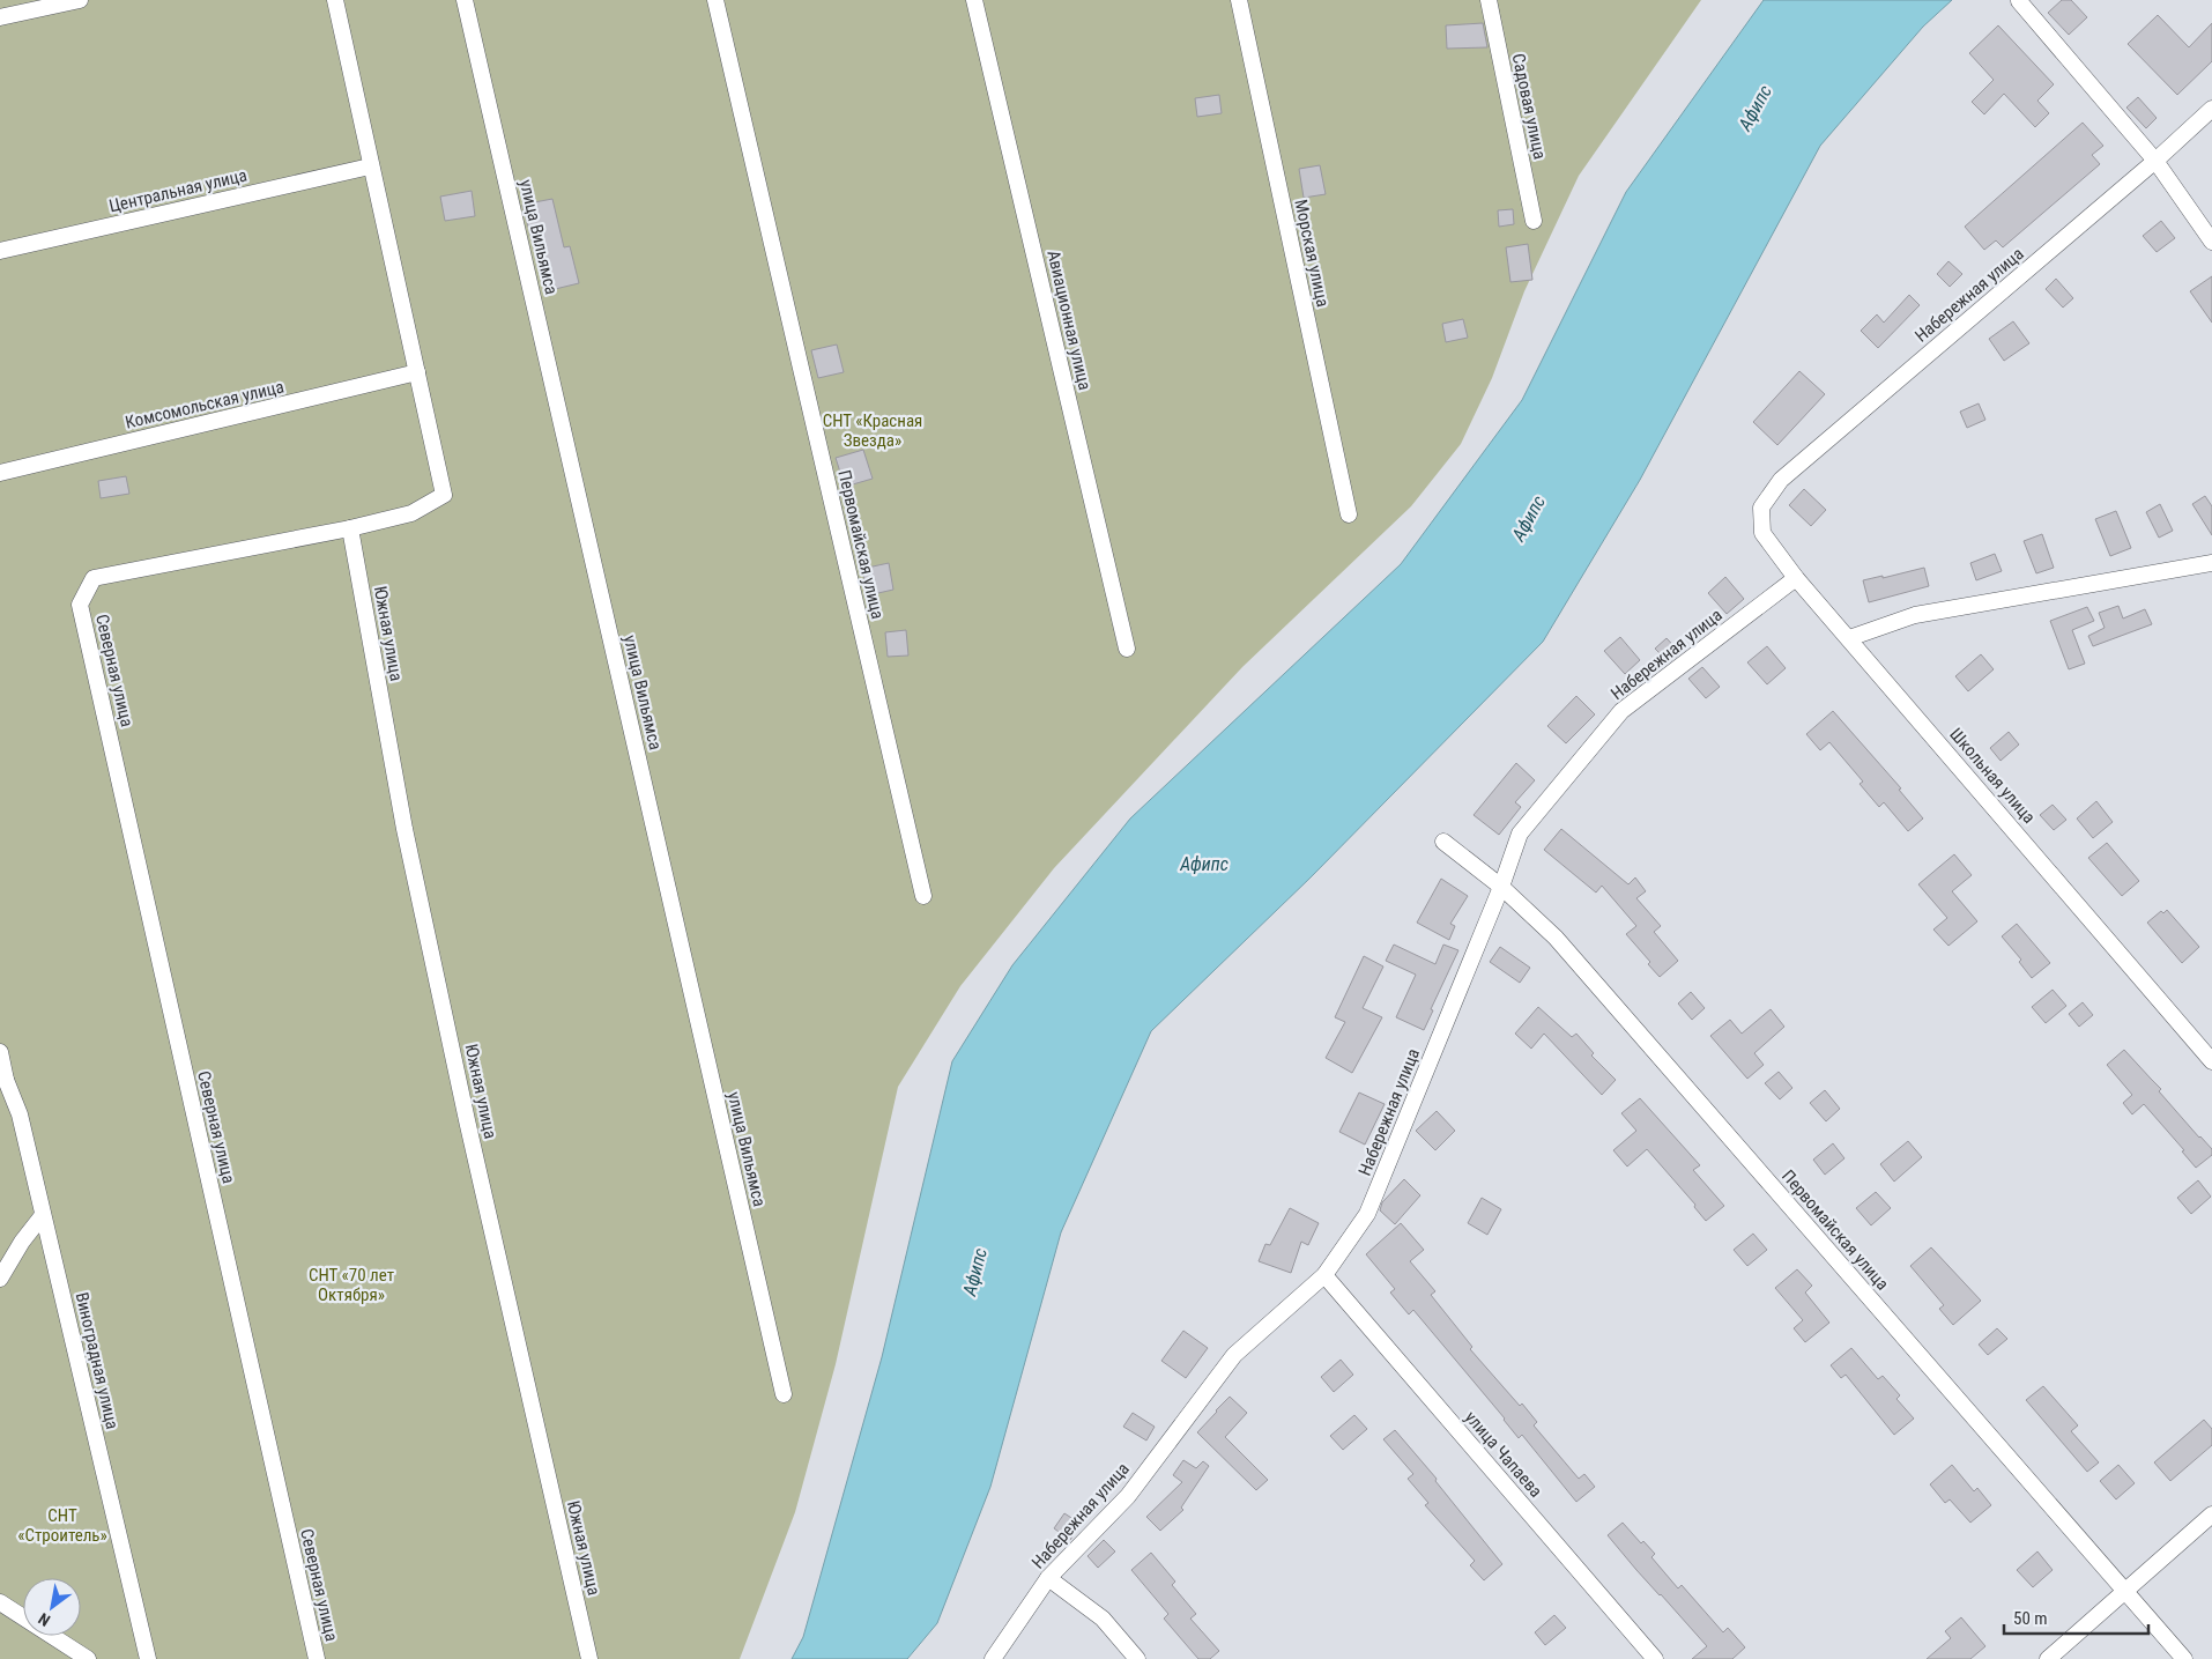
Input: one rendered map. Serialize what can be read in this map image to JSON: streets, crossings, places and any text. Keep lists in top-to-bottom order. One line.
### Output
{"streets":{"street":["Садовая улица","Центральная улица","улица Вильямса","Морская улица","Набережная улица","Авиационная улица","Комсомольская улица","Первомайская улица","Южная улица","Северная улица","Школьная улица","Виноградная улица","улица Чапаева"]},"crossings":[["Набережная улица","Первомайская улица"],["Набережная улица","Школьная улица"],["Набережная улица","улица Чапаева"],["Южная улица","Северная улица"]],"water":["Афипс"],"parks":["СНТ «Красная Звезда»","СНТ «70 лет Октября»","СНТ «Строитель»"],"scale_bar":"50 m","north":"bottom left"}
